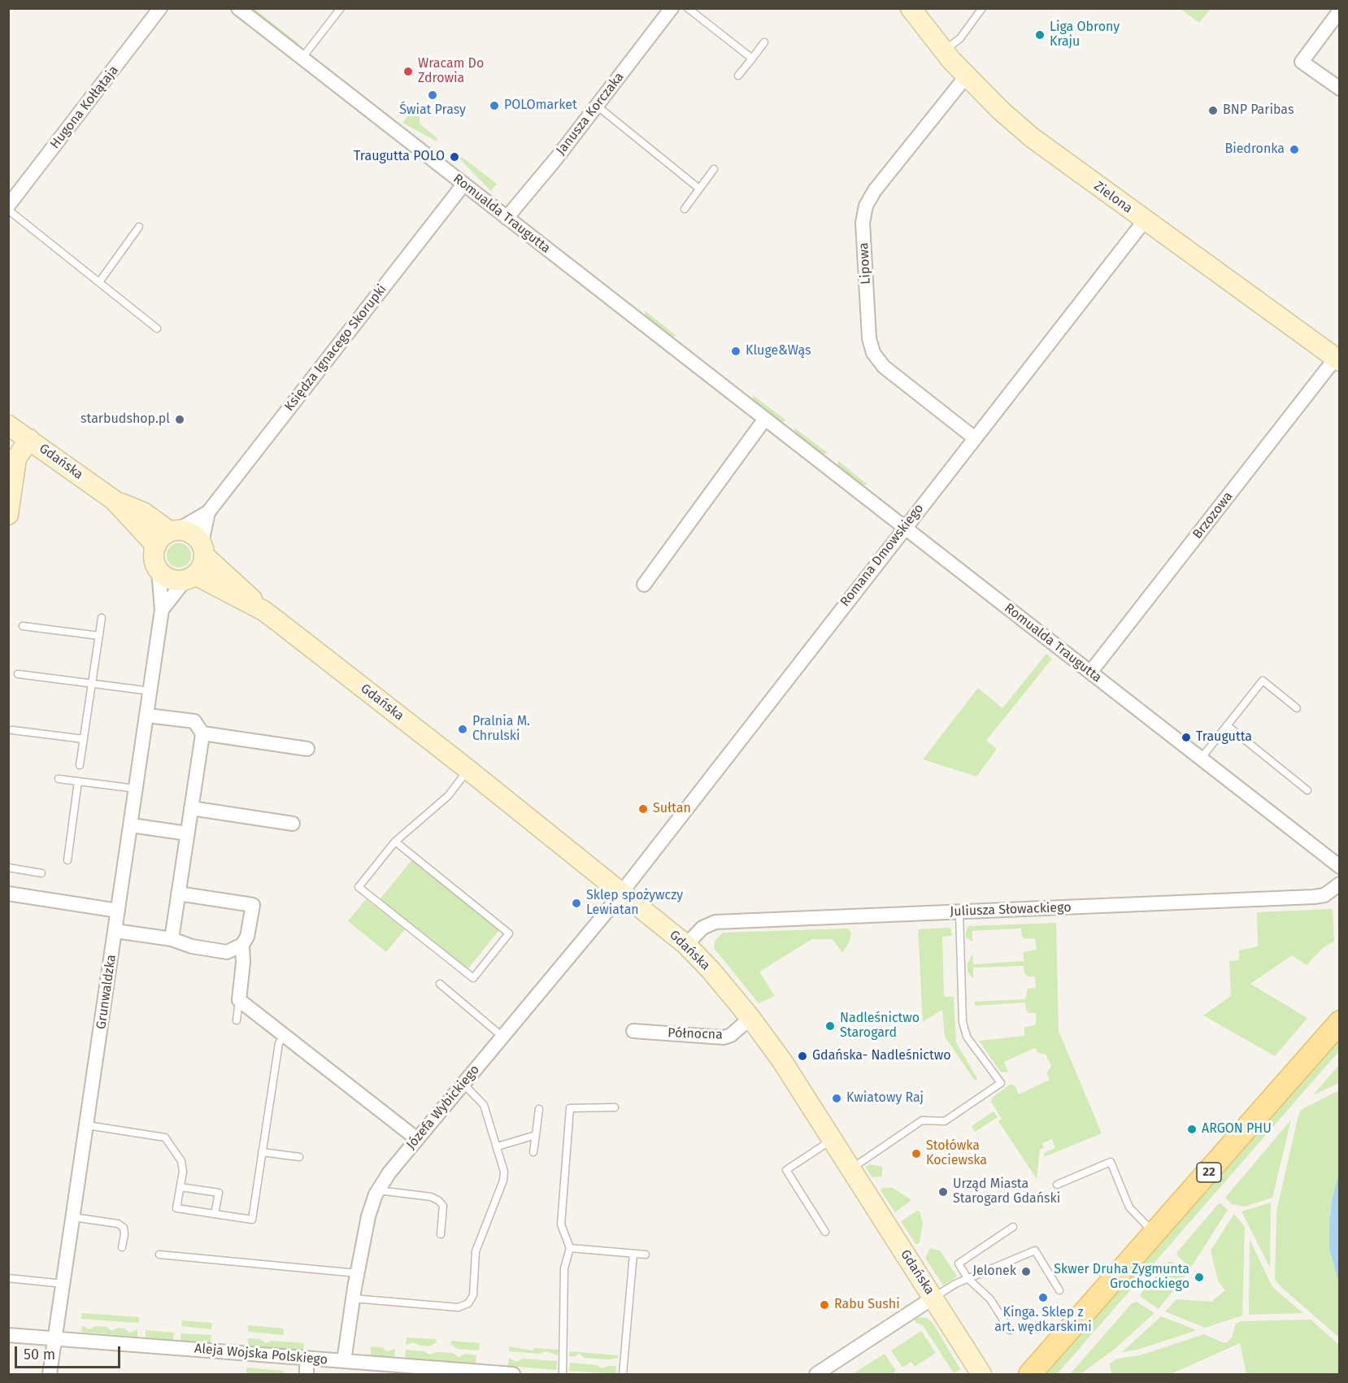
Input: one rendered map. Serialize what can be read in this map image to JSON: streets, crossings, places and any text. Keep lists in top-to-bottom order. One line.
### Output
{"streets":{"main road":["Zielona","Gdańska","22"],"street":["Hugona Kołłątaja","Janusza Korczaka","Romualda Traugutta","Lipowa","Księdza Ignacego Skorupki","Brzozowa","Romana Dmowskiego","Juliusza Słowackiego","Grunwaldzka","Północna","Józefa Wybickiego","Aleja Wojska Polskiego"]},"crossings":[["Janusza Korczaka","Romualda Traugutta"],["Zielona","Lipowa"],["Zielona","Brzozowa"],["Zielona","Romana Dmowskiego"],["Romualda Traugutta","Księdza Ignacego Skorupki"],["Romualda Traugutta","Brzozowa"],["Romualda Traugutta","Romana Dmowskiego"],["Lipowa","Romana Dmowskiego"],["Księdza Ignacego Skorupki","Gdańska"],["Księdza Ignacego Skorupki","Grunwaldzka"],["Gdańska","Romana Dmowskiego"],["Gdańska","Juliusza Słowackiego"],["Gdańska","Grunwaldzka"],["Gdańska","Północna"],["Gdańska","Józefa Wybickiego"],["Romana Dmowskiego","Józefa Wybickiego"],["Grunwaldzka","Aleja Wojska Polskiego"],["Józefa Wybickiego","Aleja Wojska Polskiego"]],"places":["Liga Obrony Kraju","Wracam Do Zdrowia","Świat Prasy","POLOmarket","BNP Paribas","Biedronka","Traugutta POLO","Kluge&Wąs","starbudshop.pl","Pralnia M. Chrulski","Traugutta","Sułtan","Sklep spożywczy Lewiatan","Nadleśnictwo Starogard","Gdańska- Nadleśnictwo","Kwiatowy Raj","ARGON PHU","Stołówka Kociewska","Urząd Miasta Starogard Gdański","Jelonek","Skwer Druha Zygmunta Grochockiego","Kinga. Sklep z art. wędkarskimi","Rabu Sushi"],"scale_bar":"50 m"}
